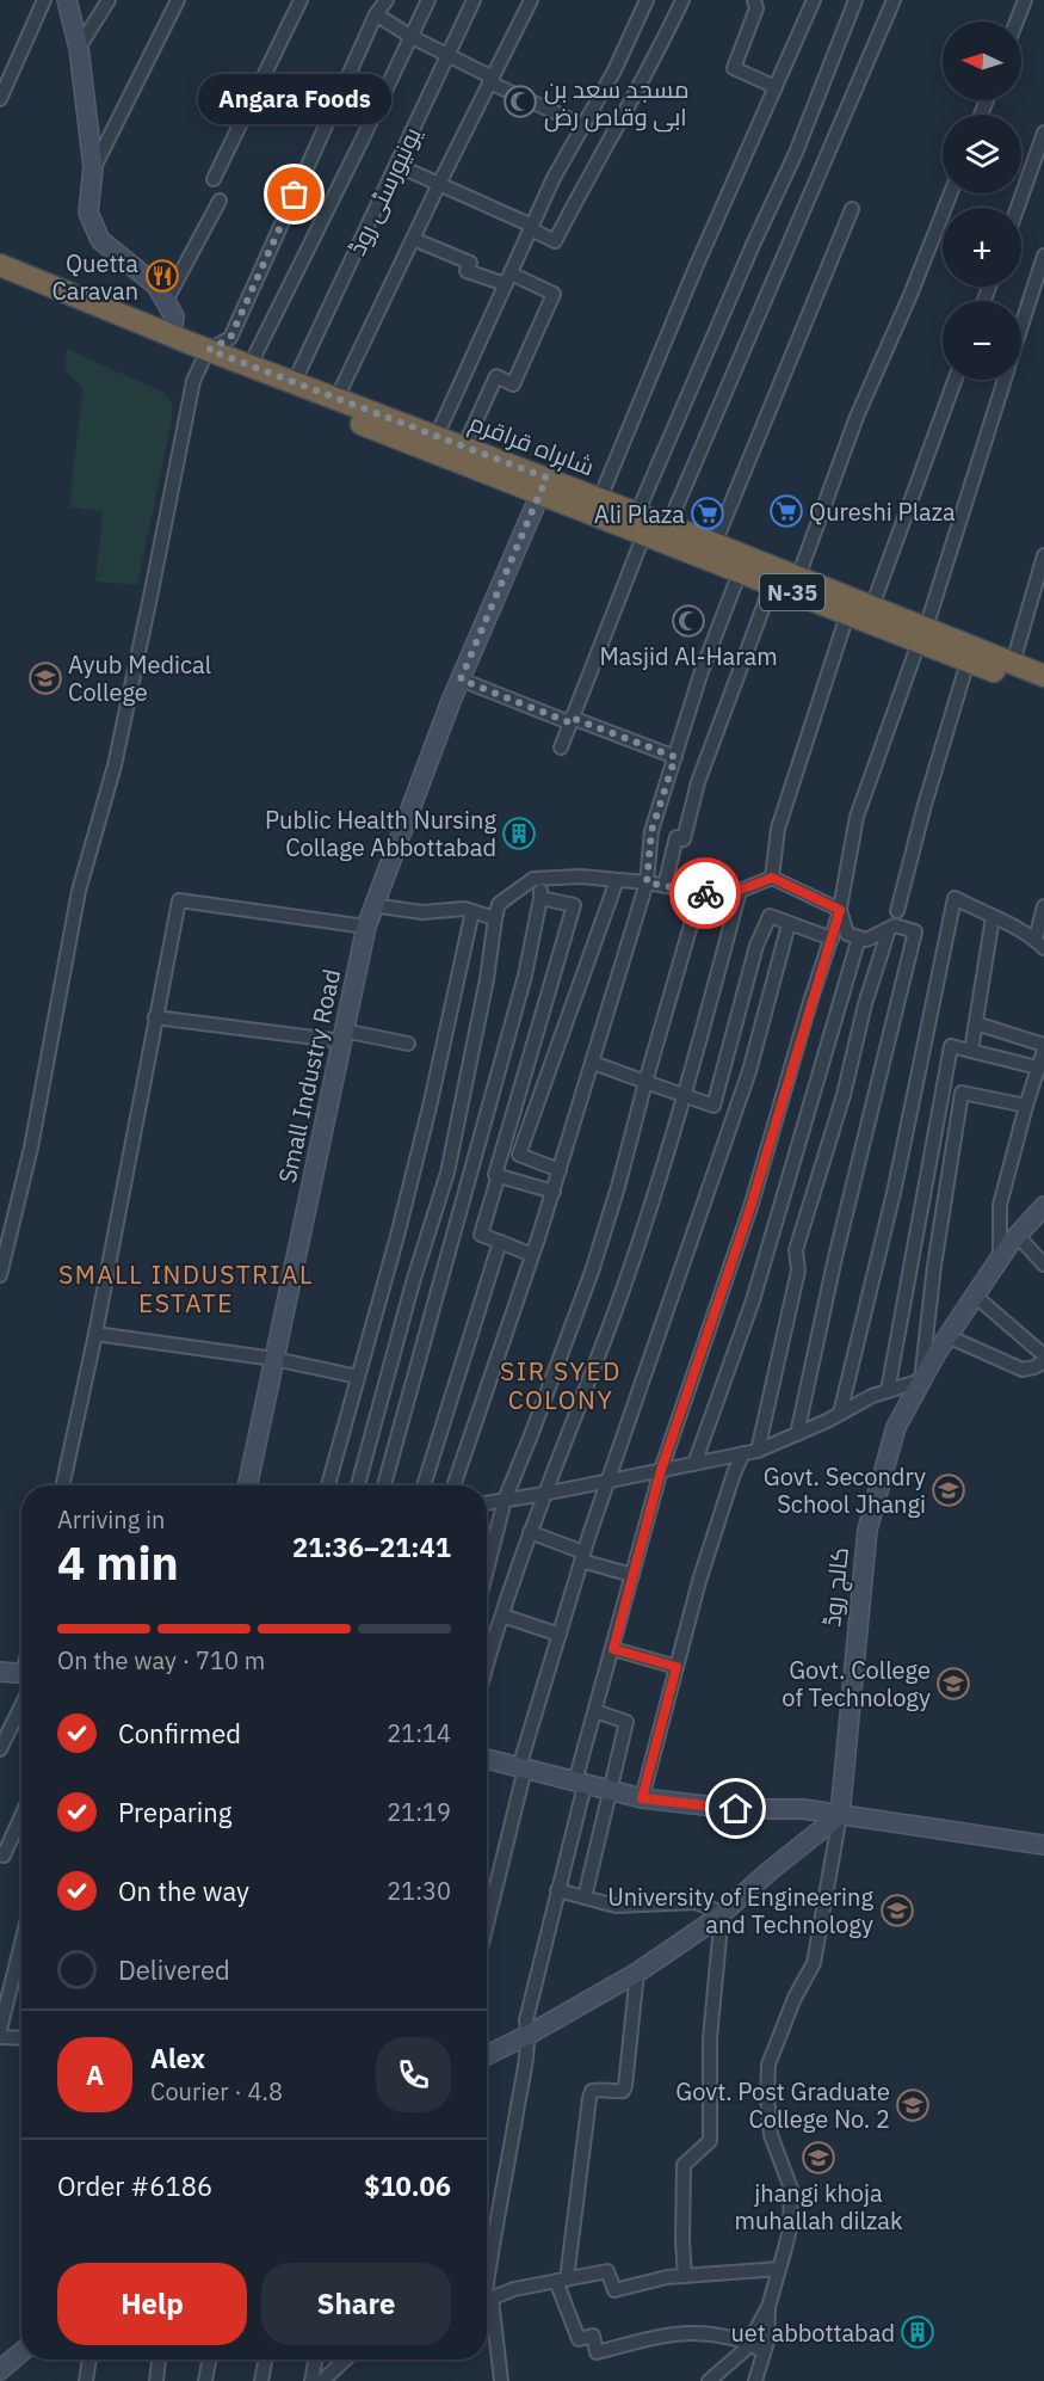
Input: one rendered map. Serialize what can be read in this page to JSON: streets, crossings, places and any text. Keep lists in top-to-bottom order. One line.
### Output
{"streets":{"highway":["شاہراہ قراقرم","N-35"],"street":["یونیورسٹی روڈ","Small Industry Road","کالج روڈ"]},"crossings":[["یونیورسٹی روڈ","شاہراہ قراقرم"],["شاہراہ قراقرم","Small Industry Road"]],"districts":["SMALL INDUSTRIAL ESTATE","SIR SYED COLONY"],"places":{"mosque":["مسجد سعد بن ابی وقاص رض","Masjid Al-Haram"],"other":["Angara Foods"],"restaurant":["Quetta Caravan"],"supermarket":["Qureshi Plaza","Ali Plaza"],"school or university":["Ayub Medical College","Govt. Secondry School Jhangi","Govt. College of Technology","University of Engineering and Technology","Govt. Post Graduate College No. 2","jhangi khoja muhallah dilzak"],"building":["Public Health Nursing Collage Abbottabad","uet abbottabad"]},"north":"left","page":{"map_buttons":["+","−"],"bubble":"Angara Foods","heading":["4 min","Arriving in","21:36–21:41"],"panel":["Alex","Courier · 4.8","Order #6186","$10.06"],"bar":"On the way · 710 m","list":[["Confirmed","21:14"],["Preparing","21:19"],["On the way","21:30"],"Delivered"],"round":"A","buttons":["Help","Share"]}}
